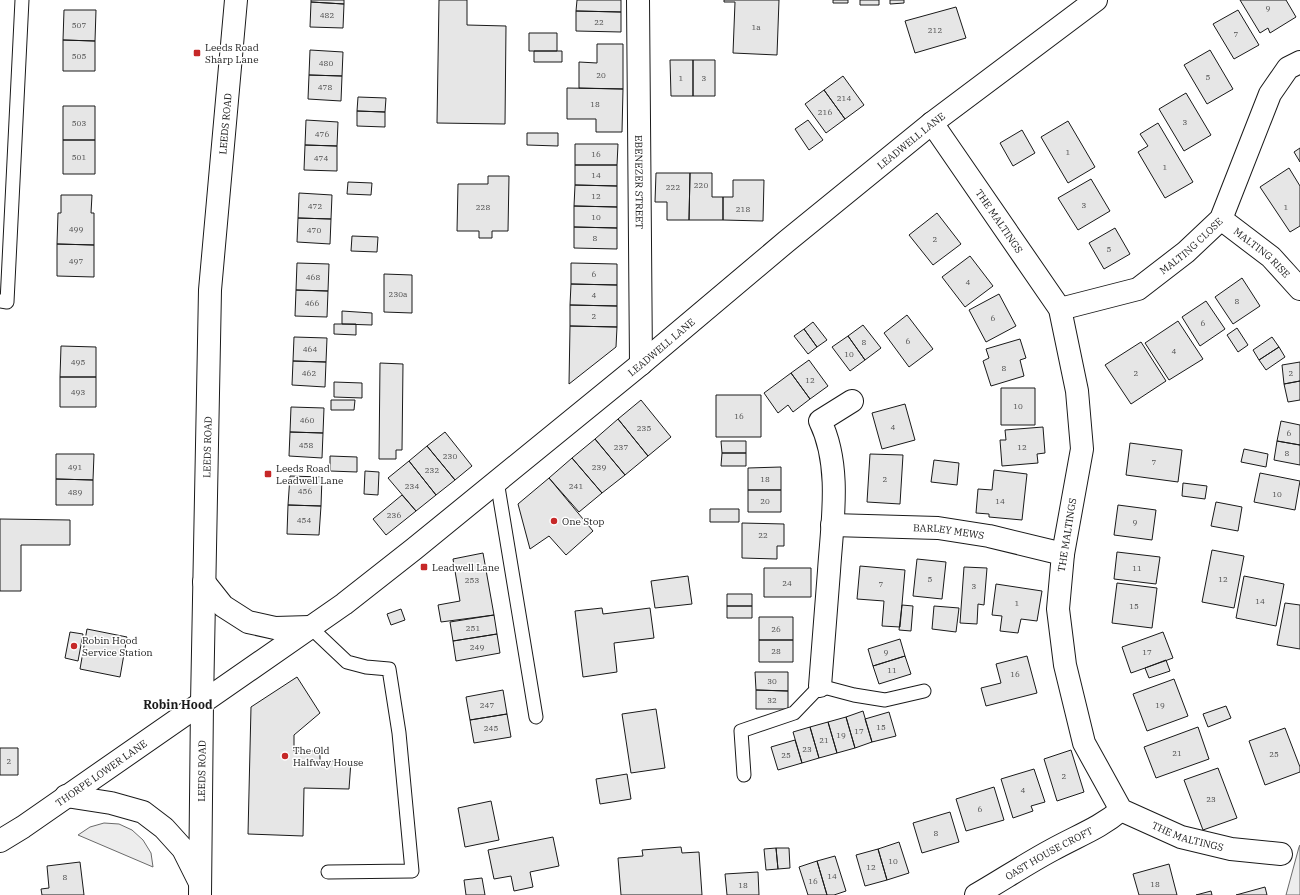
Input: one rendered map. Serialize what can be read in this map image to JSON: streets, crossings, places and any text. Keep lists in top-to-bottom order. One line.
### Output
{"streets":{"main road":["LEEDS ROAD","LEADWELL LANE","EBENEZER STREET","THE MALTINGS","MALTING CLOSE","MALTING RISE","BARLEY MEWS","THORPE LOWER LANE","OAST HOUSE CROFT"]},"crossings":[["LEEDS ROAD","LEADWELL LANE"],["LEEDS ROAD","THORPE LOWER LANE"],["LEADWELL LANE","EBENEZER STREET"],["LEADWELL LANE","THE MALTINGS"],["LEADWELL LANE","THORPE LOWER LANE"],["THE MALTINGS","MALTING CLOSE"],["THE MALTINGS","BARLEY MEWS"],["THE MALTINGS","OAST HOUSE CROFT"],["MALTING CLOSE","MALTING RISE"]],"districts":["Robin Hood"],"places":{"transit":["Leeds Road Sharp Lane","Leeds Road Leadwell Lane","Leadwell Lane"],"other":["One Stop","Robin Hood Service Station","The Old Halfway House"]},"house_numbers":["9","482","22","507","1a","212","7","505","480","20","5","1","3","478","214","18","216","3","503","476","1","16","501","474","1","14","220","222","12","3","472","228","1","218","10","499","470","8","2","5","497","6","468","4","230a","4","8","466","2","6","6","6","8","464","4","10","495","8","462","2","2","12","493","10","16","460","4","235","6","458","237","12","8","230","7","491","239","232","18","2","234","241","456","489","10","20","14","236","454","9","22","11","5","12","253","24","7","3","14","1","15","251","26","249","28","9","17","11","16","30","32","247","19","15","245","17","19","21","23","21","25","25","2","2","4","23","6","8","10","12","14","8","16","18","18"]}
